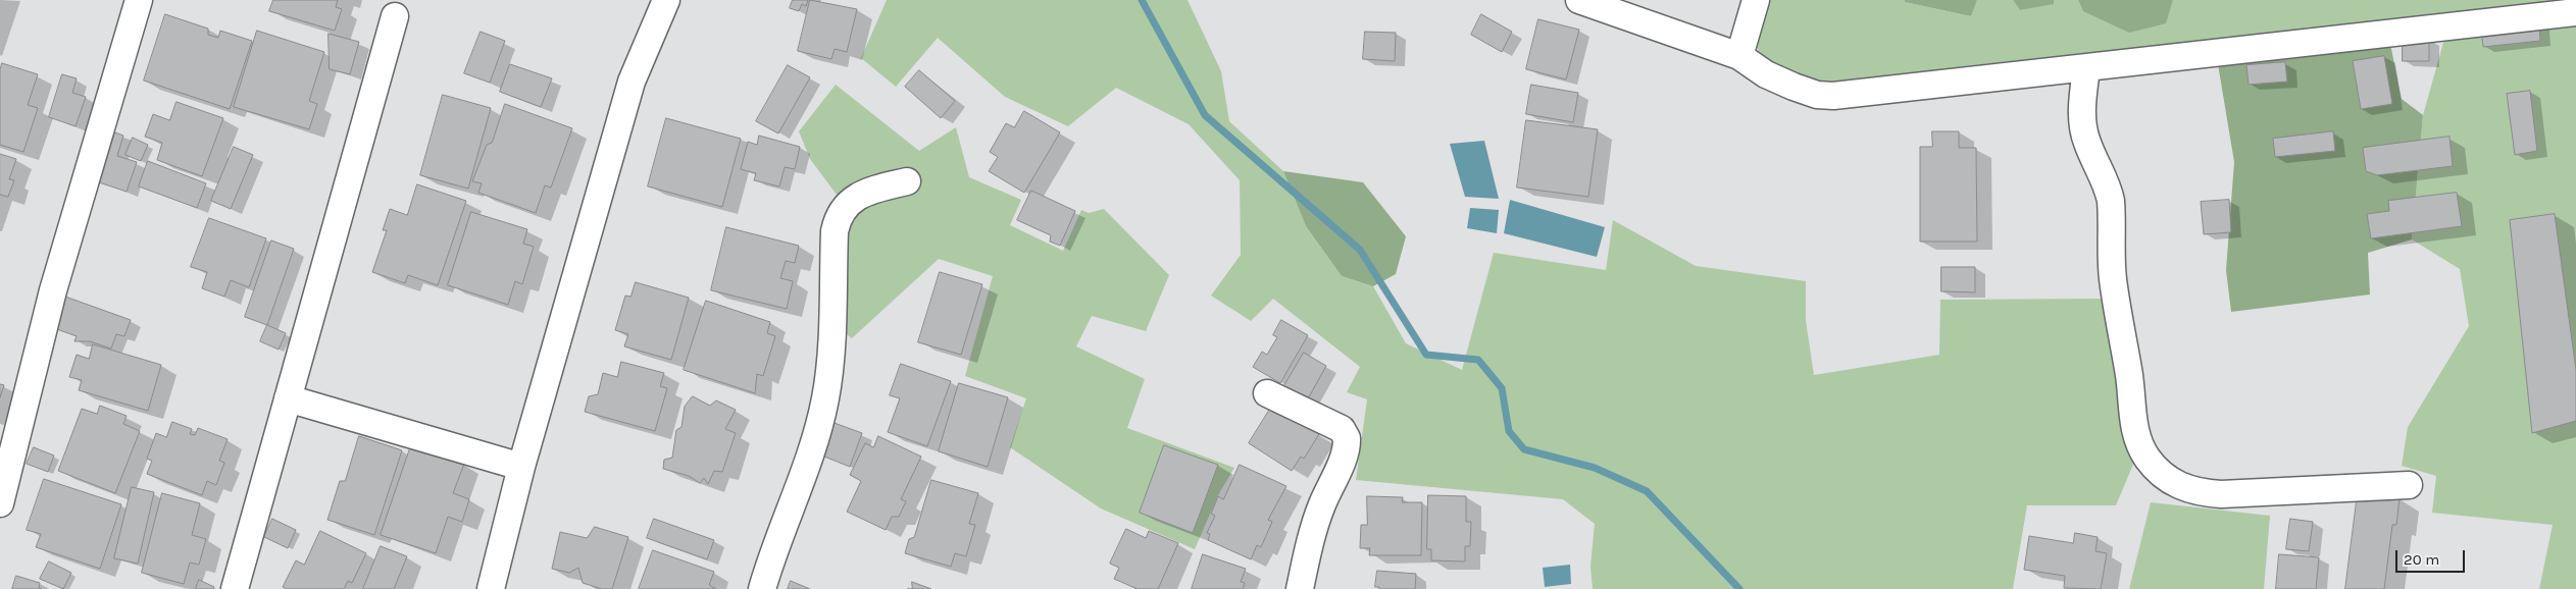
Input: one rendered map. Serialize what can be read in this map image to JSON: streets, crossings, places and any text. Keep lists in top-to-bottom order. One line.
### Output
{"scale_bar":"20 m"}
